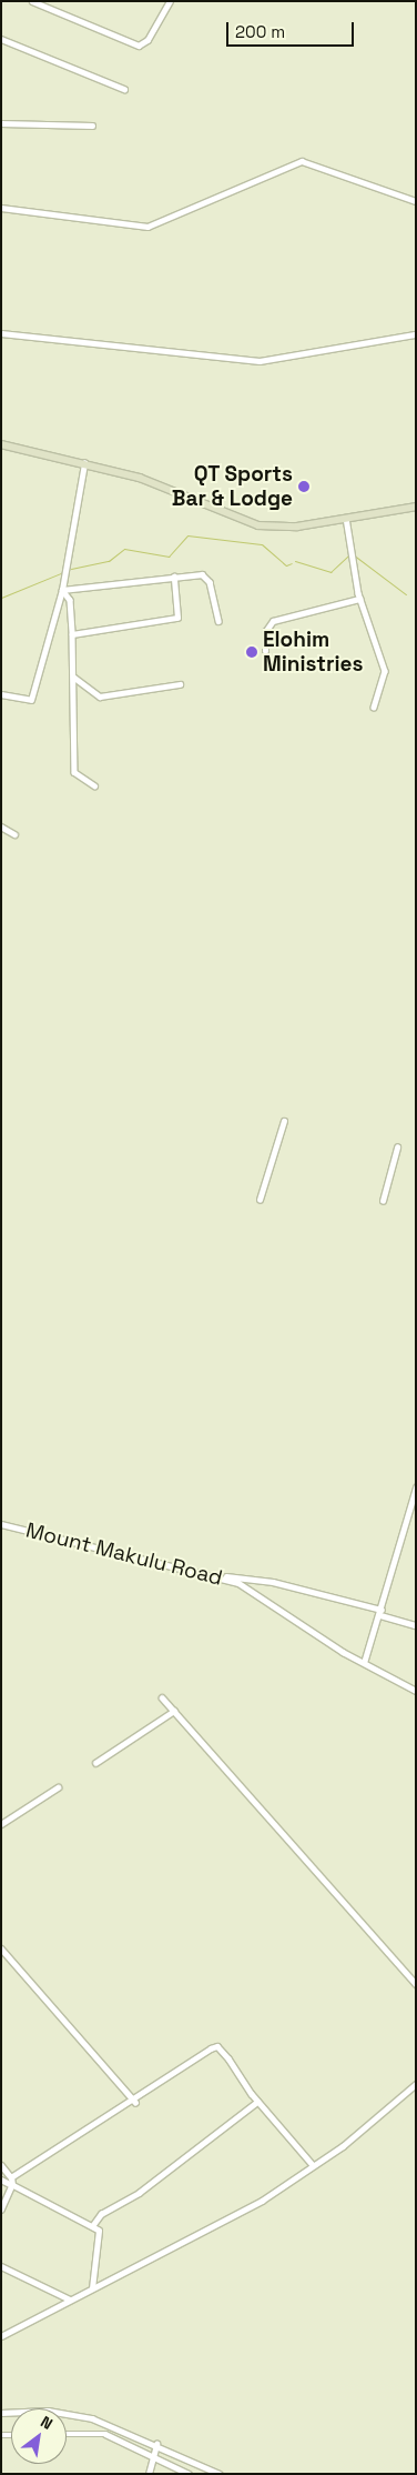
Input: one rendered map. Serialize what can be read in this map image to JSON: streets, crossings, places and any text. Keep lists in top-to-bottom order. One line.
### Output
{"streets":{"street":["Mount Makulu Road"]},"places":["QT Sports Bar & Lodge","Elohim Ministries"],"scale_bar":"200 m","north":"top right"}
